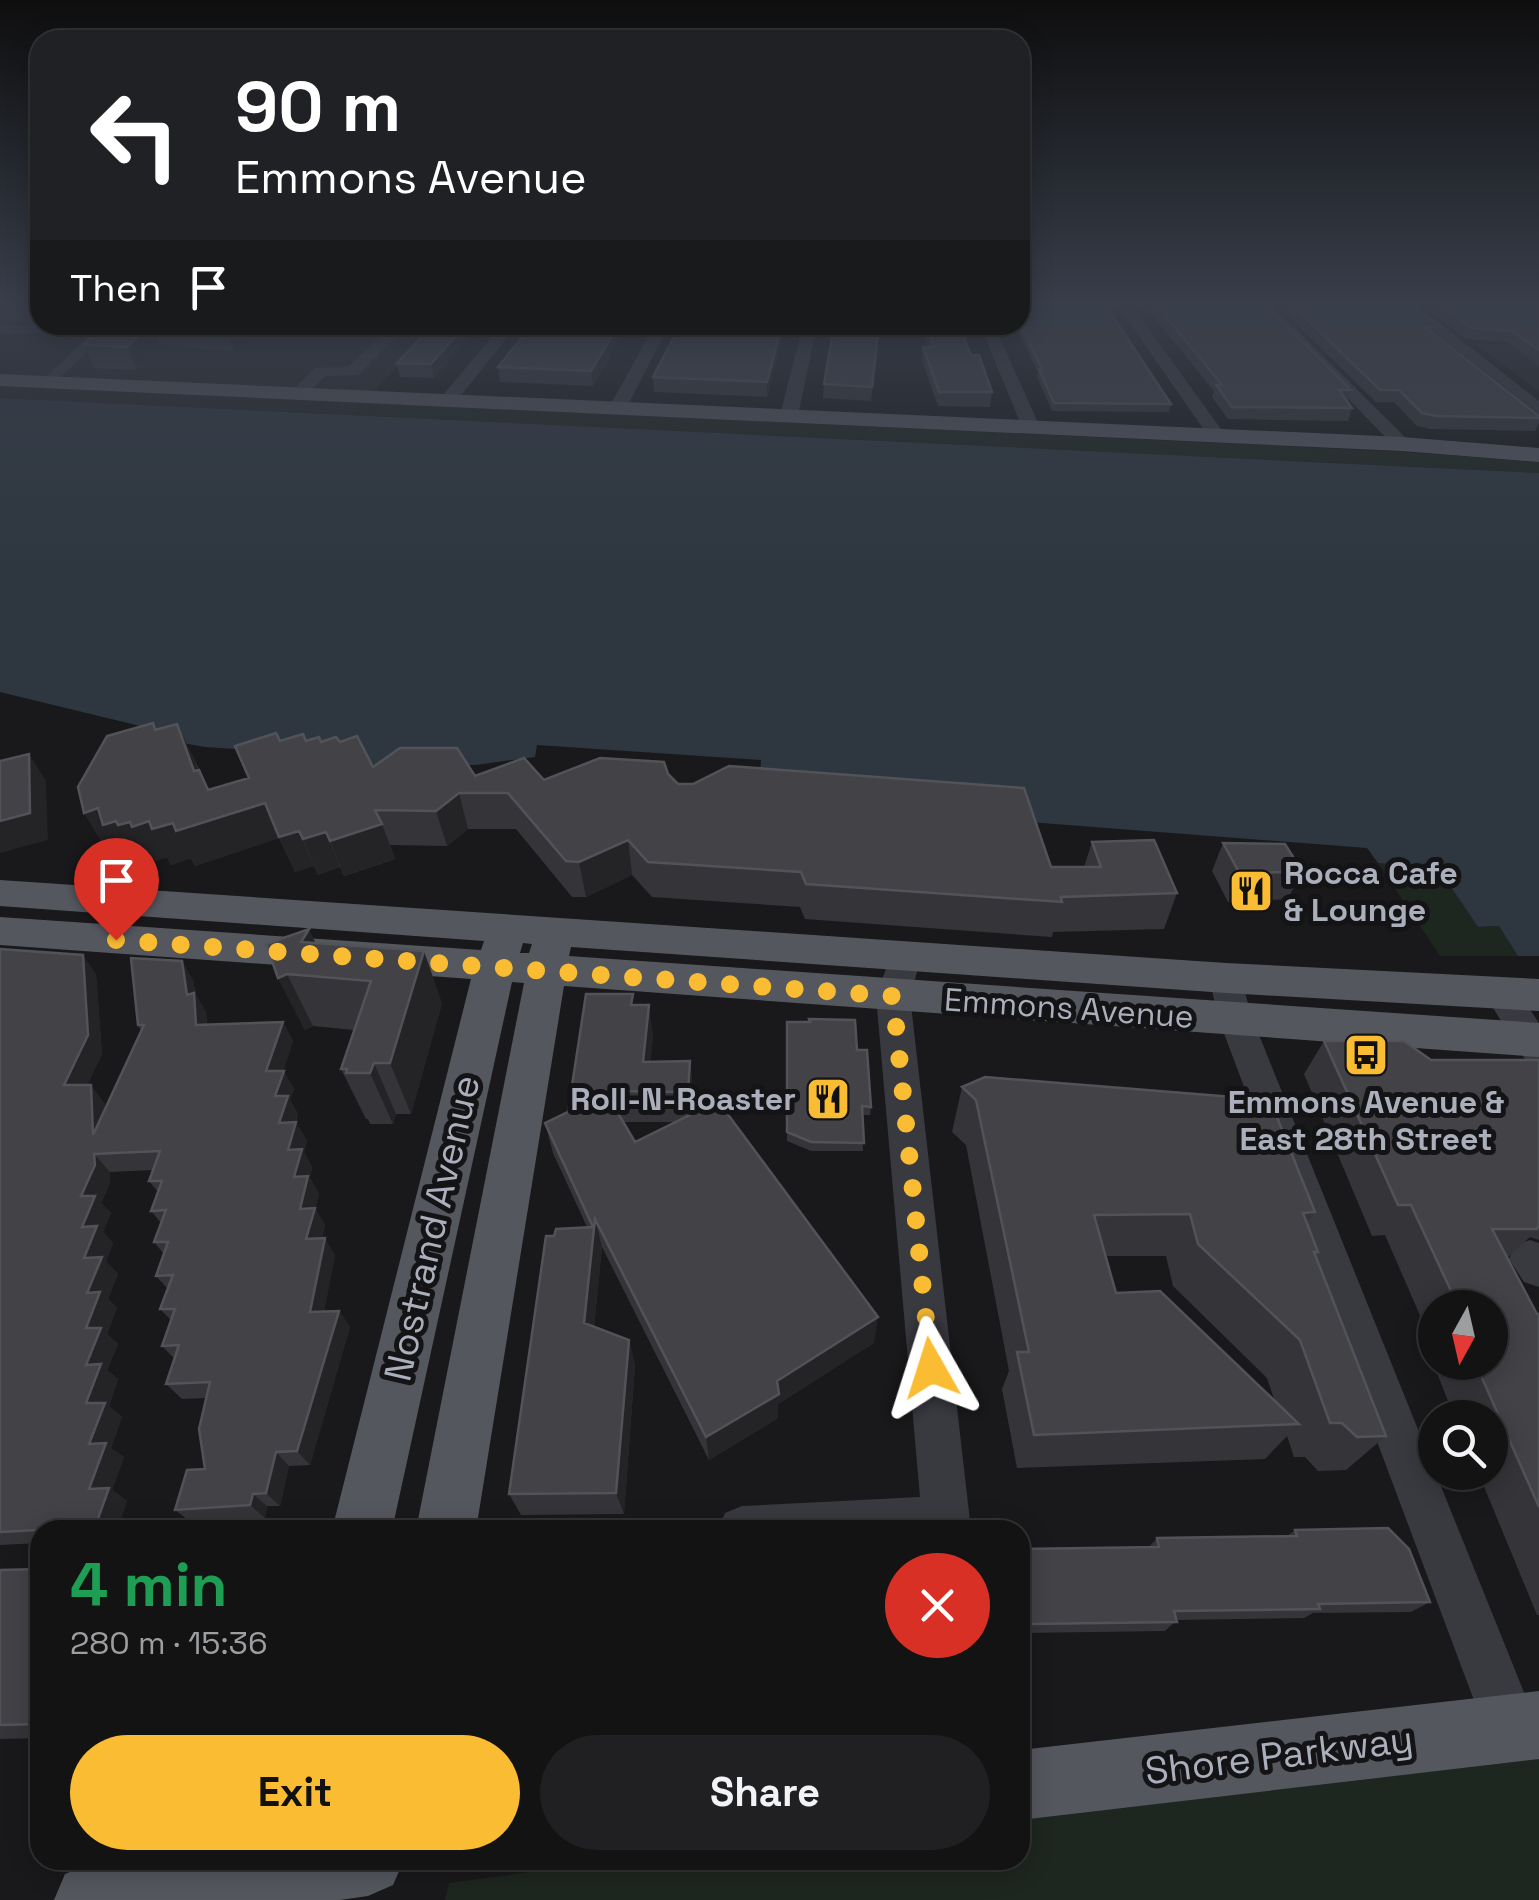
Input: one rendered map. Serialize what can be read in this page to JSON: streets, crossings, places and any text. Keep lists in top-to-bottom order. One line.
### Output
{"streets":{"main road":["Emmons Avenue","Nostrand Avenue","Shore Parkway"]},"crossings":[["Emmons Avenue","Nostrand Avenue"]],"places":{"restaurant":["Rocca Cafe & Lounge","Roll-N-Roaster"],"bus stop":["Emmons Avenue & East 28th Street"]},"north":"bottom","page":{"turn":["90 m","Emmons Avenue"],"then":"Then","heading":["4 min","280 m · 15:36"],"buttons":["Exit","Share"]}}
